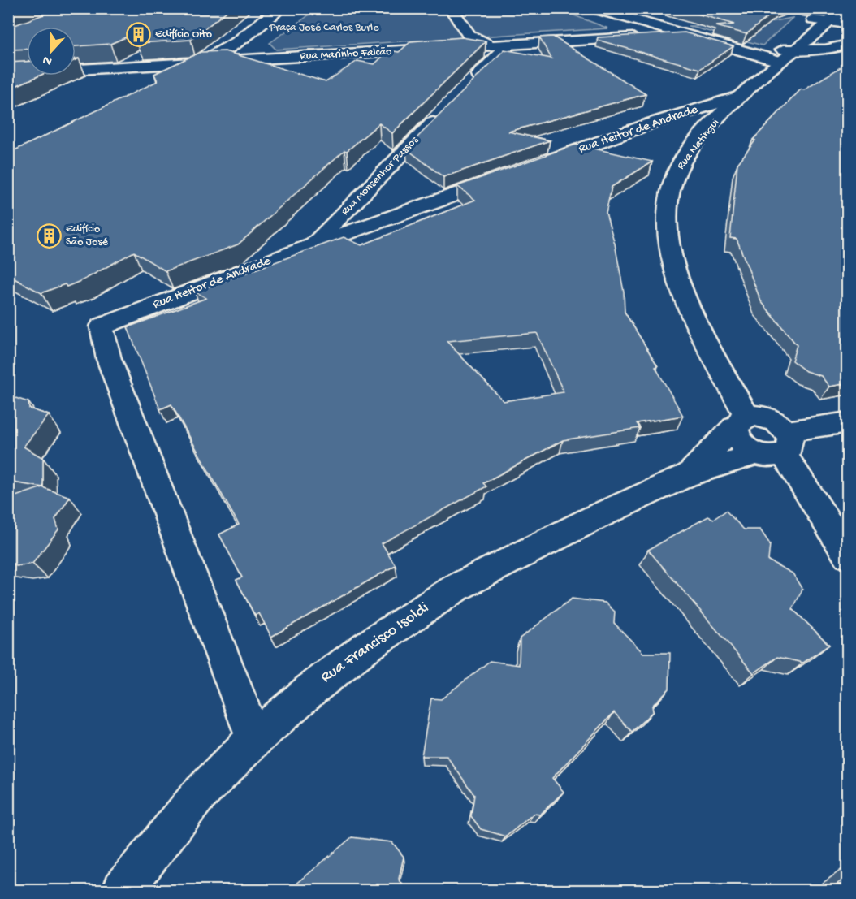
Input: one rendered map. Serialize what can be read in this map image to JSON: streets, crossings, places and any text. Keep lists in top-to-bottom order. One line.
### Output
{"streets":{"street":["Rua Marinho Falcão","Rua Heitor de Andrade","Rua Natingui","Rua Monsenhor Passos","Rua Francisco Isoldi"]},"crossings":[["Rua Heitor de Andrade","Rua Natingui"],["Rua Heitor de Andrade","Rua Monsenhor Passos"],["Rua Heitor de Andrade","Rua Francisco Isoldi"],["Rua Natingui","Rua Francisco Isoldi"]],"parks":["Praça José Carlos Burle"],"places":{"building":["Edifício Oito","Edifício São José"]},"north":"bottom"}
